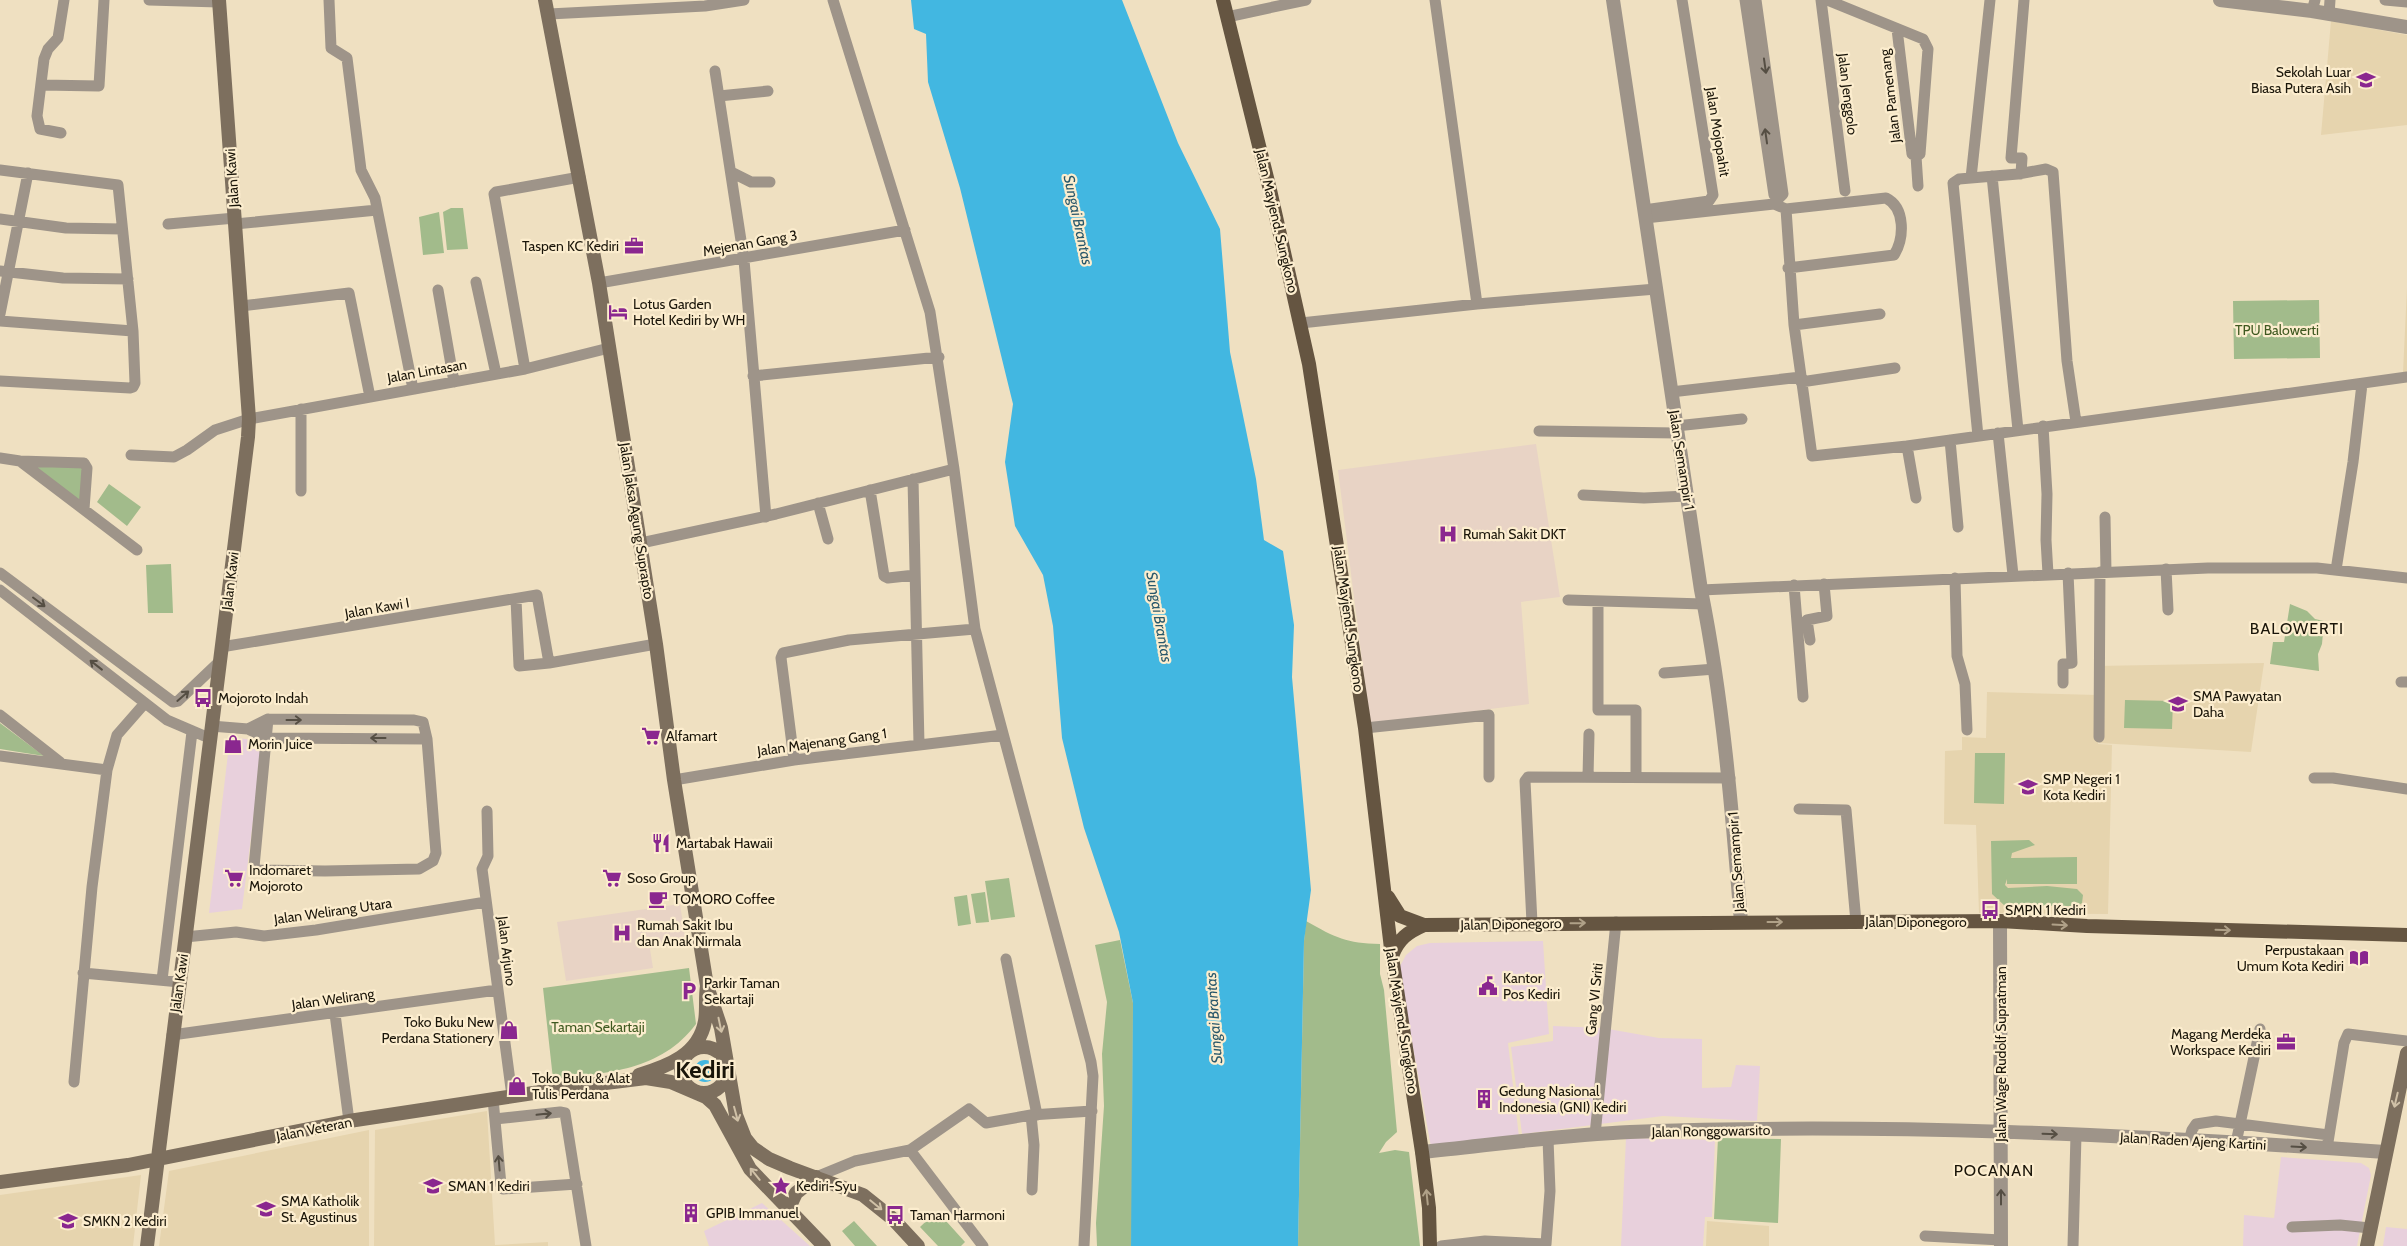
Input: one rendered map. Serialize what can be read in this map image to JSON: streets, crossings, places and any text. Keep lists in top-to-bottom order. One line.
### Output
{"streets":{"main road":["Jalan Kawi","Jalan Mayjend. Sungkono","Jalan Jaksa Agung Suprapto","Jalan Diponegoro","Jalan Veteran"],"street":["Jalan Jenggolo","Jalan Pamenang","Jalan Mojopahit","Mejenan Gang 3","Jalan Lintasan","Jalan Semampir 1","Jalan Kawi I","Jalan Majenang Gang 1","Jalan Welirang Utara","Jalan Arjuno","Jalan Welirang","Gang VI Sriti","Jalan Wage Rudolf Supratman","Jalan Ronggowarsito","Jalan Raden Ajeng Kartini"]},"crossings":[["Jalan Mojopahit","Jalan Semampir 1"],["Jalan Kawi","Jalan Lintasan"],["Jalan Kawi","Jalan Kawi I"],["Jalan Kawi","Jalan Welirang Utara"],["Jalan Kawi","Jalan Welirang"],["Jalan Kawi","Jalan Veteran"],["Jalan Mayjend. Sungkono","Jalan Diponegoro"],["Jalan Mayjend. Sungkono","Jalan Ronggowarsito"],["Mejenan Gang 3","Jalan Jaksa Agung Suprapto"],["Jalan Lintasan","Jalan Jaksa Agung Suprapto"],["Jalan Semampir 1","Jalan Diponegoro"],["Jalan Jaksa Agung Suprapto","Jalan Majenang Gang 1"],["Jalan Welirang Utara","Jalan Arjuno"],["Jalan Diponegoro","Gang VI Sriti"],["Jalan Diponegoro","Jalan Wage Rudolf Supratman"],["Jalan Arjuno","Jalan Welirang"],["Jalan Arjuno","Jalan Veteran"],["Gang VI Sriti","Jalan Ronggowarsito"],["Jalan Wage Rudolf Supratman","Jalan Ronggowarsito"],["Jalan Wage Rudolf Supratman","Jalan Raden Ajeng Kartini"],["Jalan Ronggowarsito","Jalan Raden Ajeng Kartini"]],"one_way":["Jalan Diponegoro"],"districts":["BALOWERTI","Kediri","POCANAN"],"water":["Sungai Brantas"],"parks":["TPU Balowerti","Taman Sekartaji"],"places":{"school or university":["Sekolah Luar Biasa Putera Asih","SMA Pawyatan Daha","SMP Negeri 1 Kota Kediri","SMAN 1 Kediri","SMA Katholik St. Agustinus","SMKN 2 Kediri"],"office":["Taspen KC Kediri","Magang Merdeka Workspace Kediri"],"hotel":["Lotus Garden Hotel Kediri by WH"],"hospital":["Rumah Sakit DKT","Rumah Sakit Ibu dan Anak Nirmala"],"bus stop":["Mojoroto Indah","SMPN 1 Kediri","Taman Harmoni"],"supermarket":["Alfamart","Indomaret Mojoroto","Soso Group"],"shop":["Morin Juice","Toko Buku New Perdana Stationery","Toko Buku & Alat Tulis Perdana"],"restaurant":["Martabak Hawaii"],"cafe":["TOMORO Coffee"],"library":["Perpustakaan Umum Kota Kediri"],"public building":["Kantor Pos Kediri"],"parking":["Parkir Taman Sekartaji"],"building":["Gedung Nasional Indonesia (GNI) Kediri","GPIB Immanuel"],"place":["Kediri-Syu"]}}
